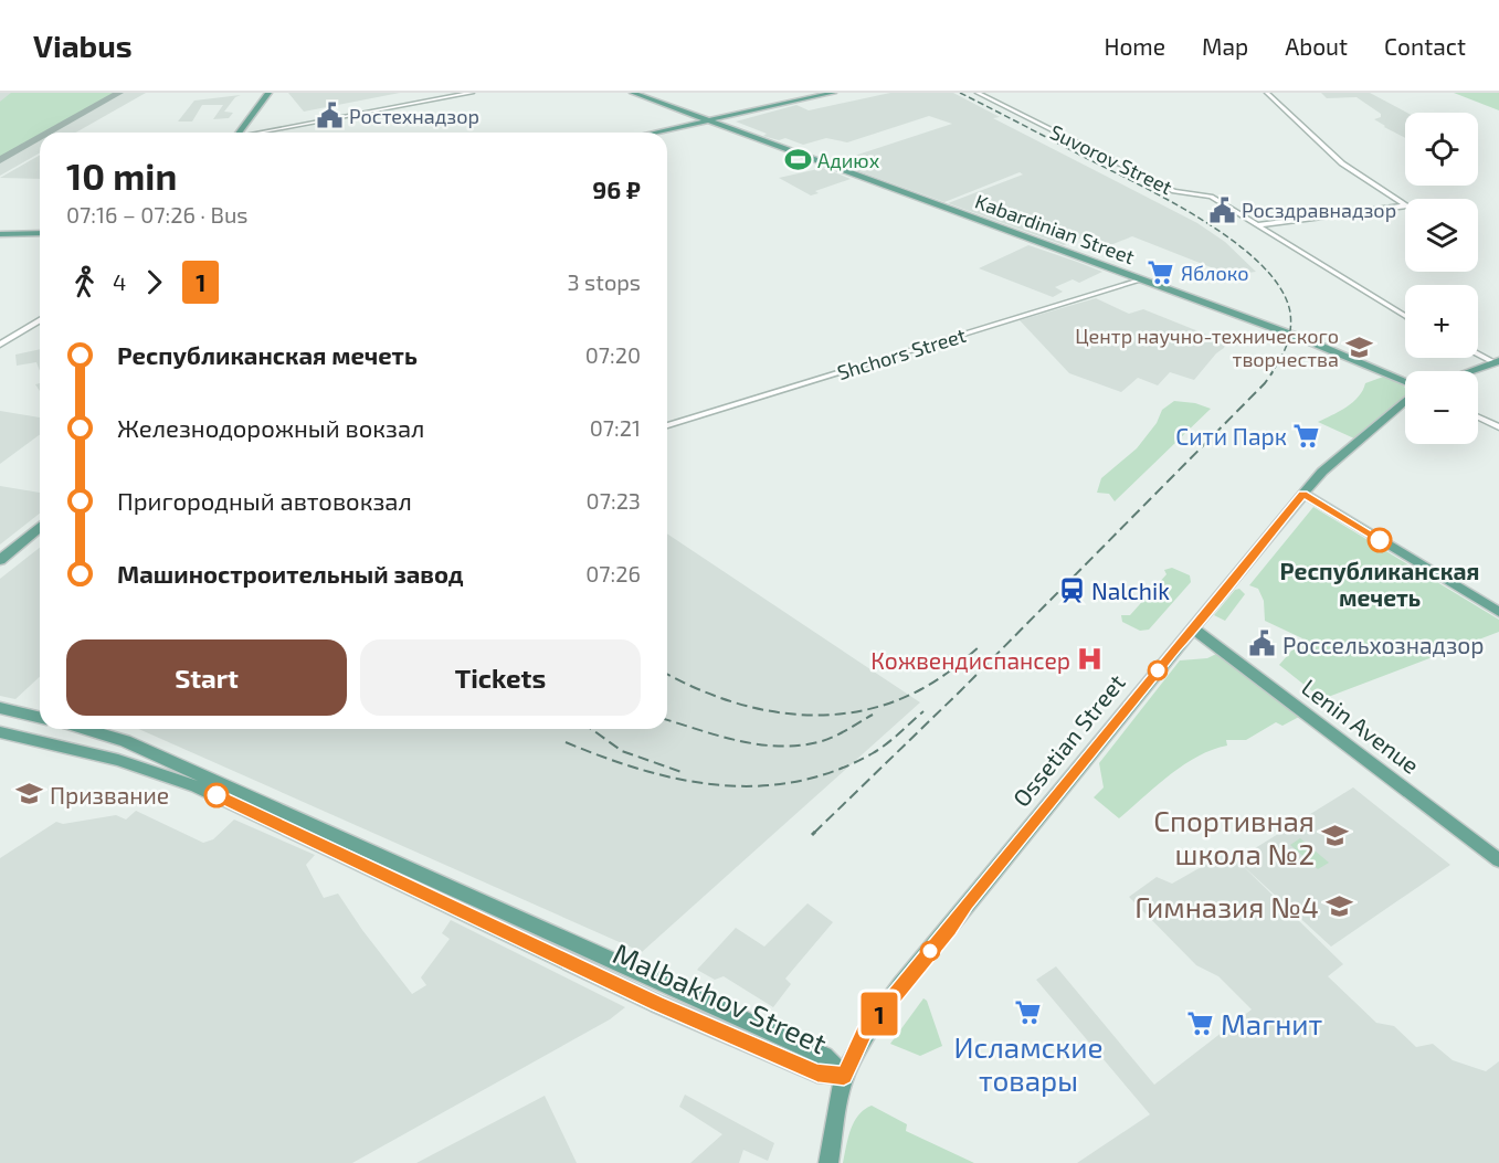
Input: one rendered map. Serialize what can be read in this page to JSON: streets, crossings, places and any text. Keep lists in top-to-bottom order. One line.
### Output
{"streets":{"main road":["Kabardinian Street","Lenin Avenue","Ossetian Street","Malbakhov Street"],"street":["Suvorov Street","Shchors Street"]},"crossings":[["Kabardinian Street","Shchors Street"],["Lenin Avenue","Ossetian Street"],["Ossetian Street","Malbakhov Street"]],"places":{"public building":["Ростехнадзор","Росздравнадзор","Россельхознадзор"],"sports":["Адиюх"],"supermarket":["Яблоко","Сити Парк","Исламские товары","Магнит"],"school or university":["Центр научно-технического творчества","Призвание","Спортивная школа №2","Гимназия №4"],"other":["Республиканская мечеть"],"station":["Nalchik"],"hospital":["Кожвендиспансер"]},"lines":["bus line 1"],"page":{"header":"Viabus","nav":["Home","Map","About","Contact"],"on_map":"1","map_buttons":["+","−"],"heading":["10 min","07:16 – 07:26 · Bus","96 ₽"],"legs":["4","1","3 stops"],"list":[{"name":"Республиканская мечеть","value":"07:20"},{"name":"Железнодорожный вокзал","value":"07:21"},{"name":"Пригородный автовокзал","value":"07:23"},{"name":"Машиностроительный завод","value":"07:26"}],"buttons":["Start","Tickets"]}}
